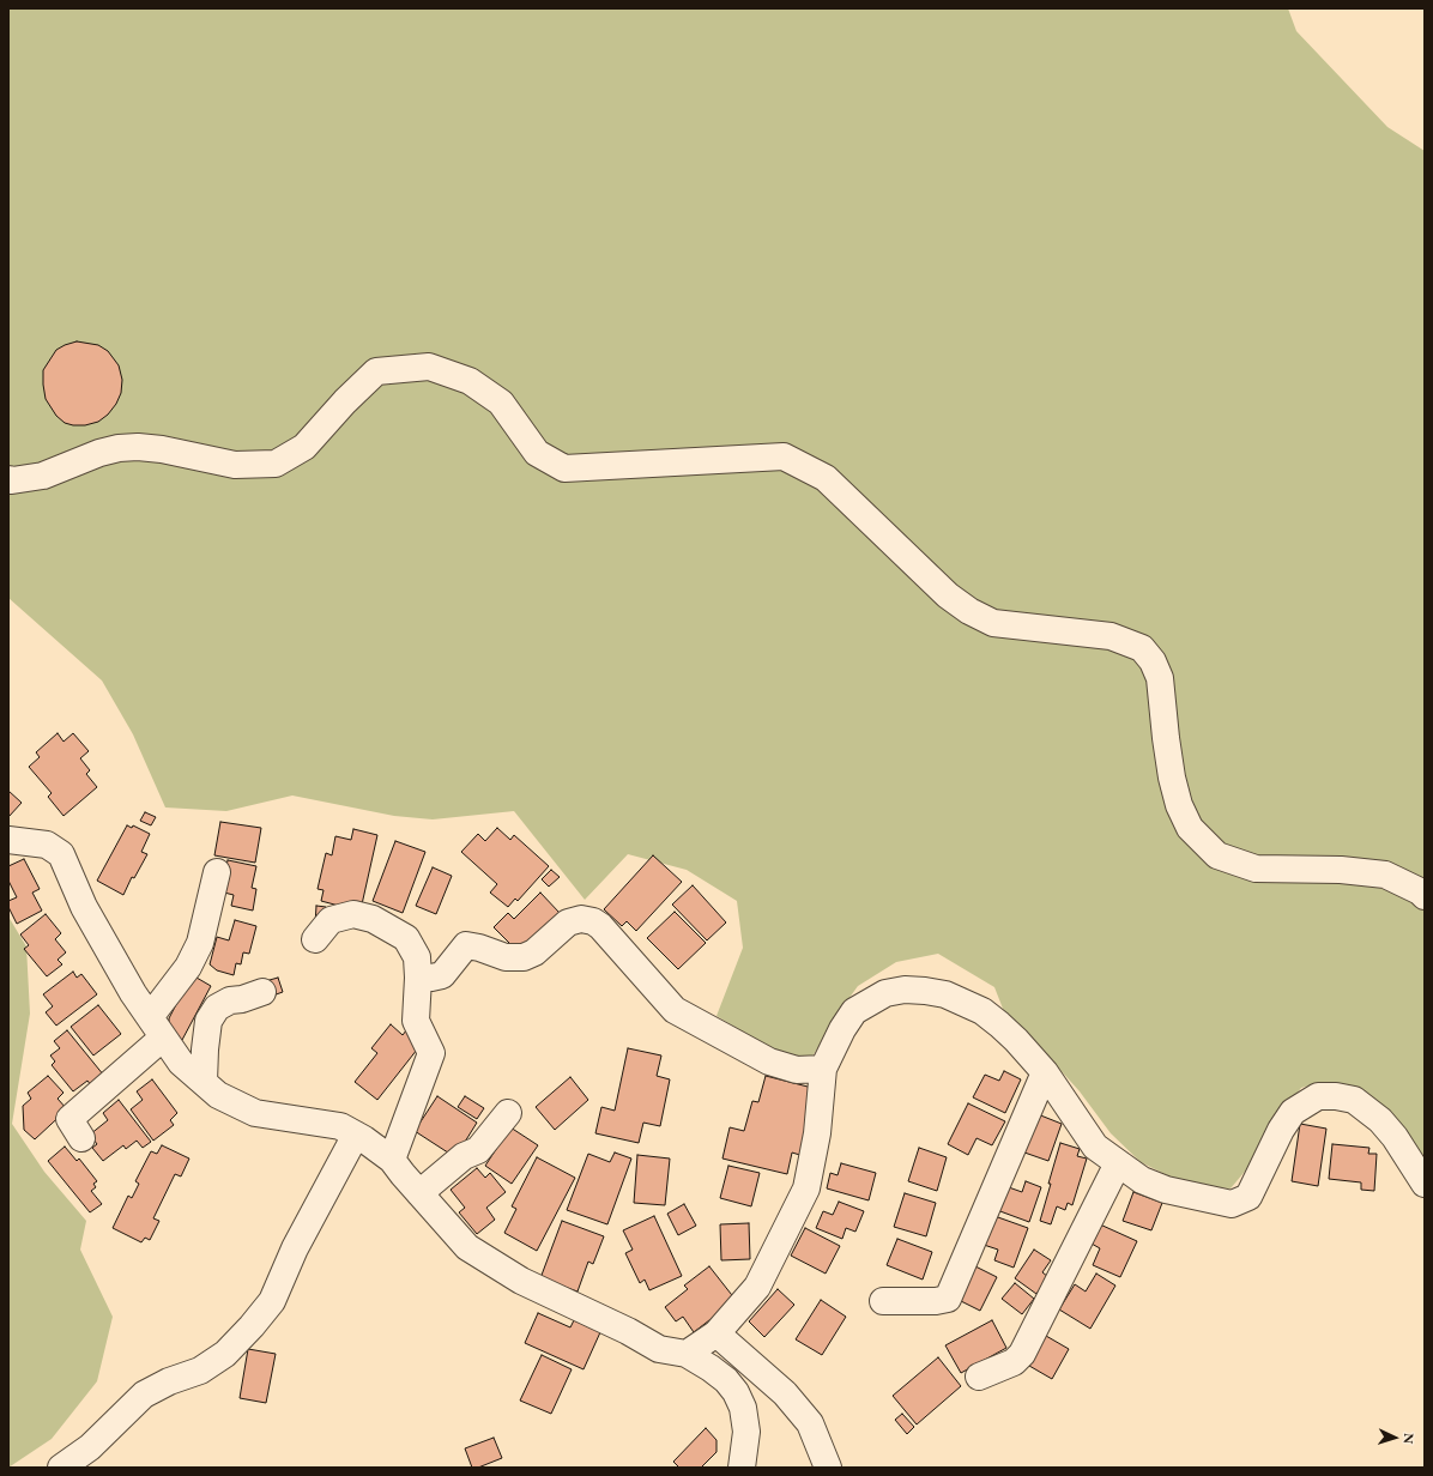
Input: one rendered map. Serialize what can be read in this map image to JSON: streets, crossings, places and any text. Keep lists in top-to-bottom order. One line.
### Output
{"north":"right"}
